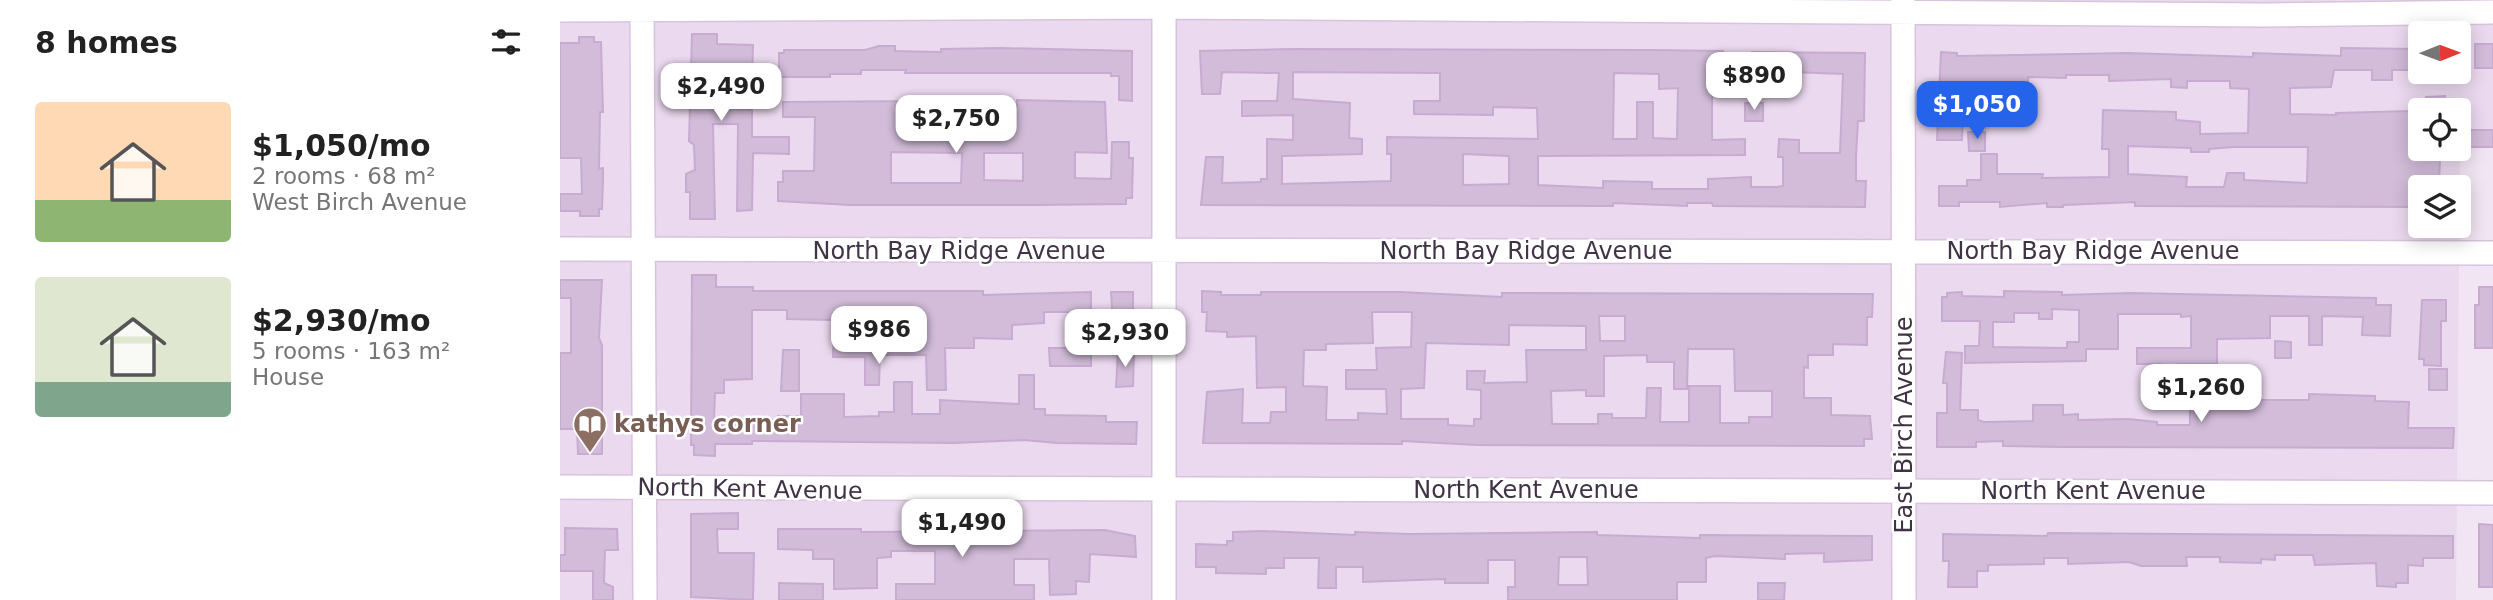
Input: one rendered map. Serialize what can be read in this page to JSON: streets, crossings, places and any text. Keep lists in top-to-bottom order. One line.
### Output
{"streets":{"street":["North Bay Ridge Avenue","East Birch Avenue","North Kent Avenue"]},"crossings":[["North Bay Ridge Avenue","East Birch Avenue"],["East Birch Avenue","North Kent Avenue"]],"places":{"library":["kathys corner"]},"north":"right","page":{"heading":"8 homes","price":["$890","$2,490","$1,050","$2,750","$986","$2,930","$1,260","$1,490"],"list":[{"name":"$1,050/mo","note":"2 rooms · 68 m² · West Birch Avenue"},{"name":"$2,930/mo","note":"5 rooms · 163 m² · House"}]}}
